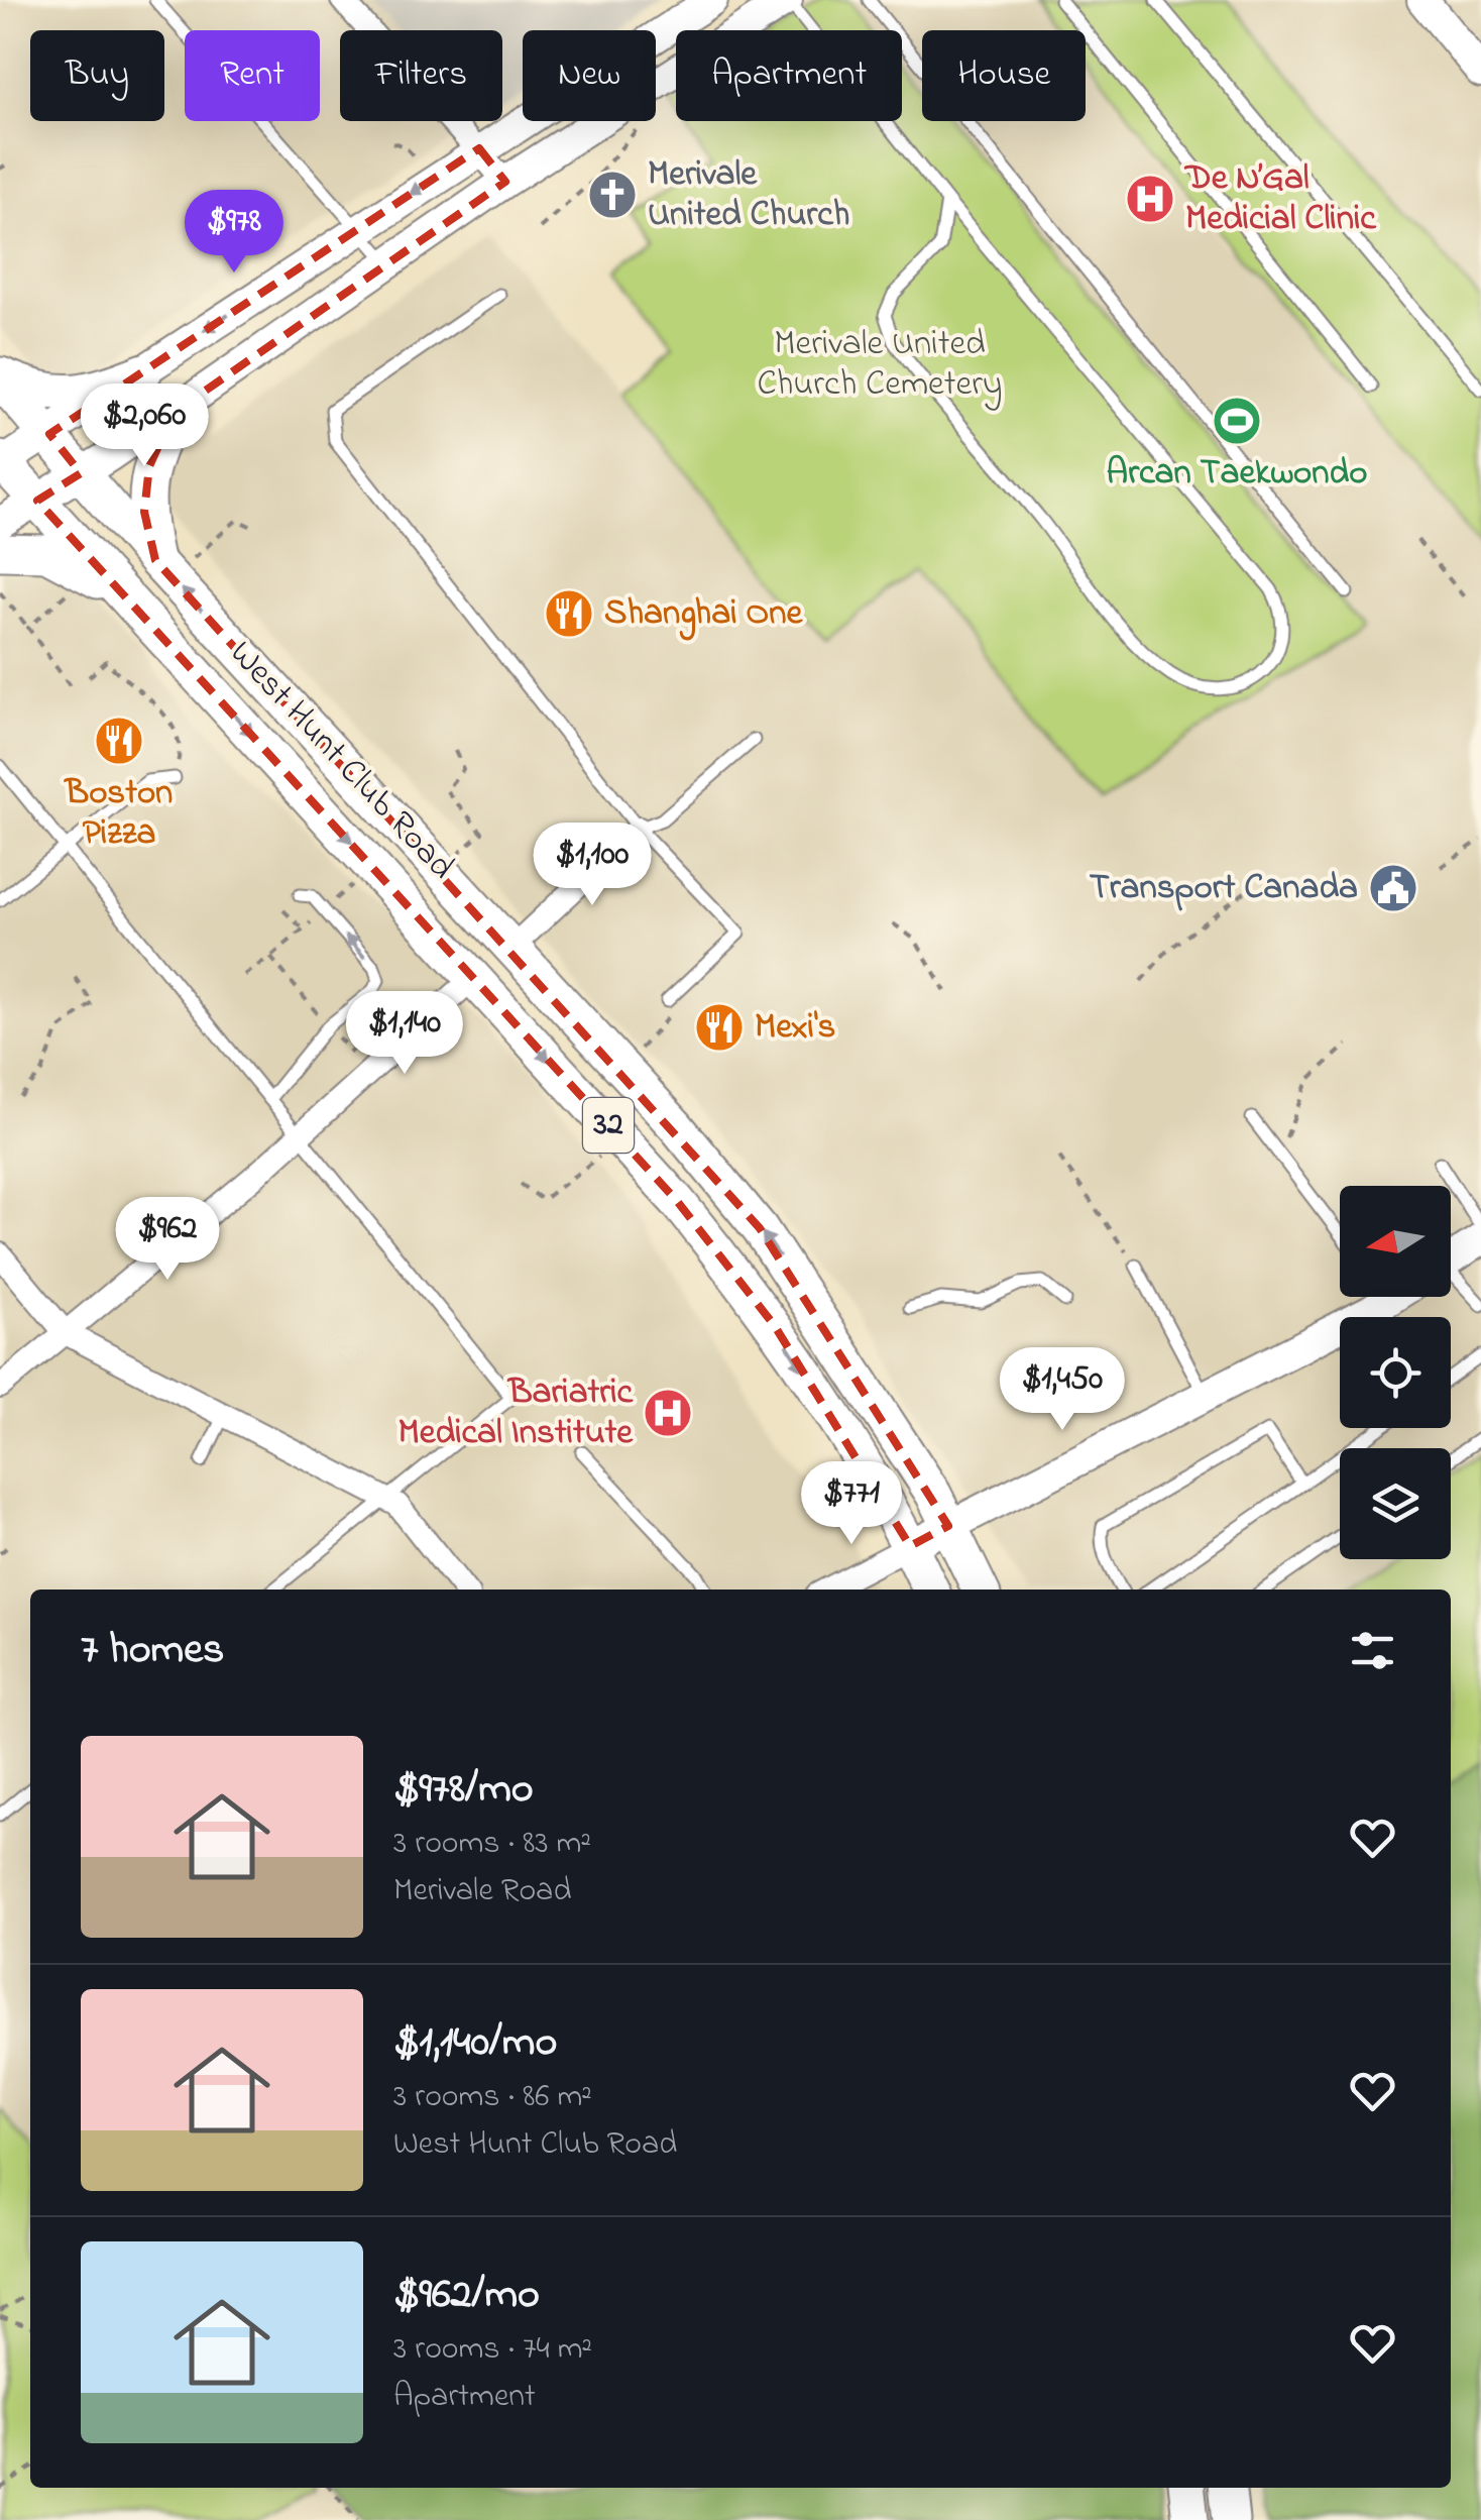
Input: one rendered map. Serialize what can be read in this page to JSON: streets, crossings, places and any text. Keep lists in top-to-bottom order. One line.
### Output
{"streets":{"main road":["West Hunt Club Road","32"]},"parks":["Merivale United Church Cemetery"],"places":{"church":["Merivale United Church"],"hospital":["De N’Gal Medicial Clinic","Bariatric Medical Institute"],"sports":["Arcan Taekwondo"],"restaurant":["Shanghai One","Boston Pizza","Mexi's"],"public building":["Transport Canada"]},"north":"left","page":{"chip":["Buy","Rent","Filters","New","Apartment","House"],"price":["$978","$2,060","$1,100","$1,140","$962","$1,450","$771"],"heading":"7 homes","list":[{"name":"$978/mo","note":"3 rooms · 83 m² · Merivale Road"},{"name":"$1,140/mo","note":"3 rooms · 86 m² · West Hunt Club Road"},{"name":"$962/mo","note":"3 rooms · 74 m² · Apartment"}]}}
